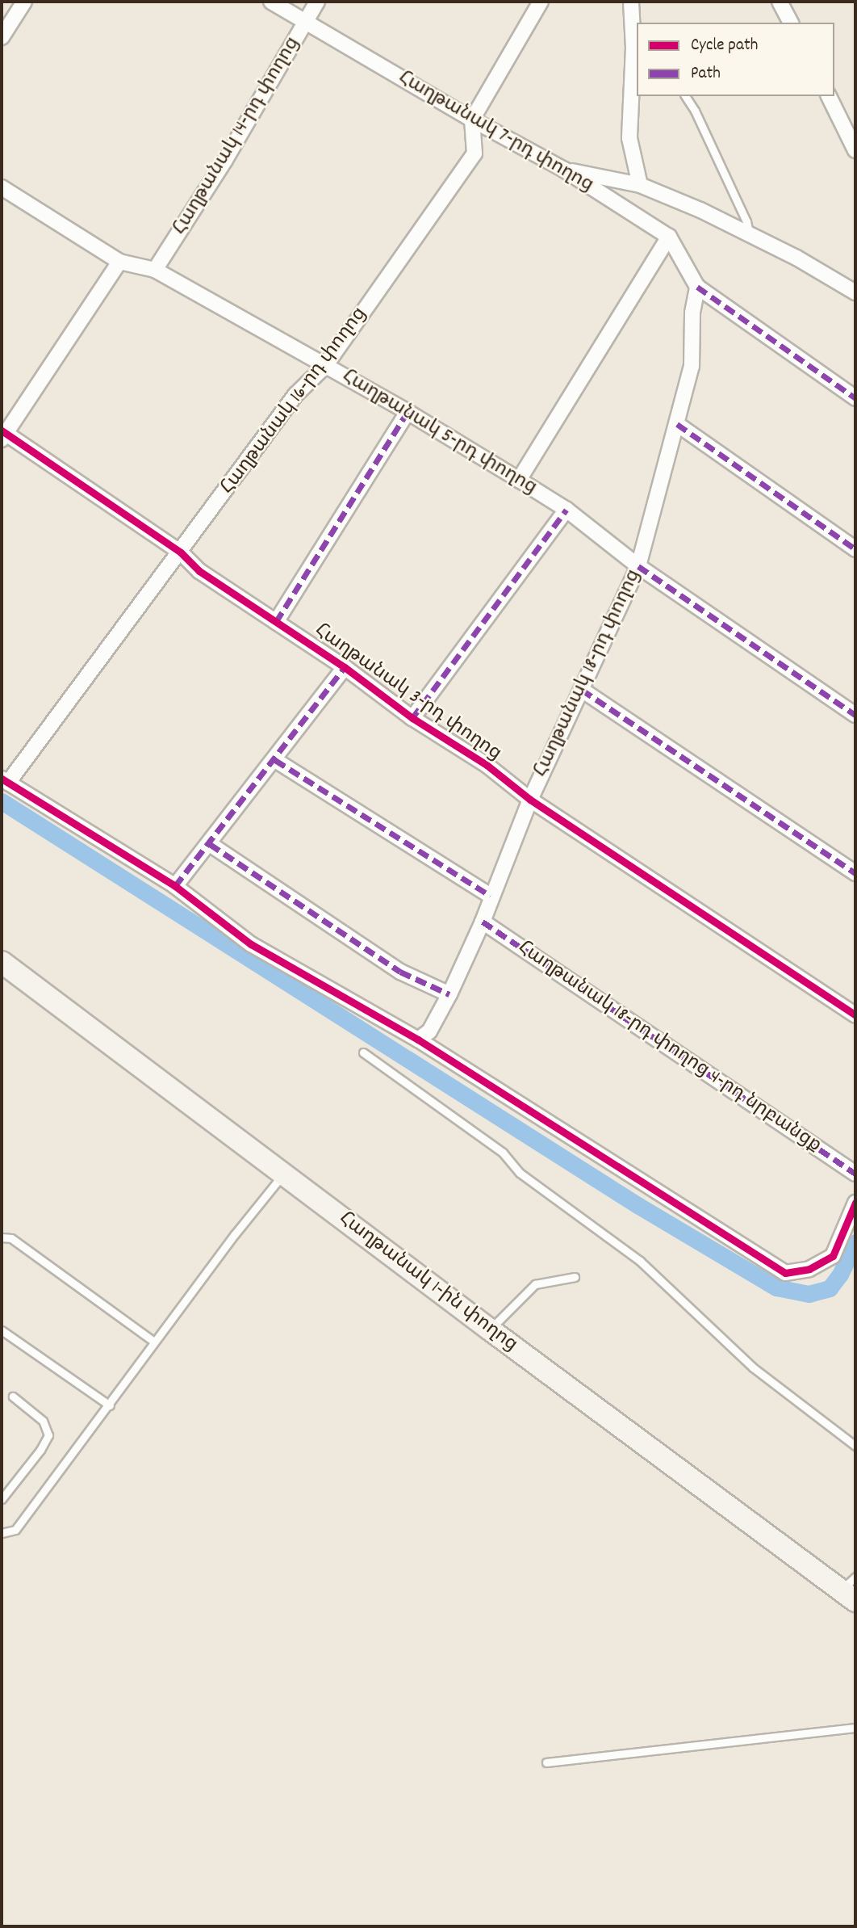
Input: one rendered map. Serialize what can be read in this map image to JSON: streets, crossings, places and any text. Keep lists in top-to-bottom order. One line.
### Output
{"streets":{"main road":["Հաղթանակ 1-ին փողոց"],"street":["Հաղթանակ 7-րդ փողոց","Հաղթանակ 14-րդ փողոց","Հաղթանակ 16-րդ փողոց","Հաղթանակ 5-րդ փողոց","Հաղթանակ 18-րդ փողոց","Հաղթանակ 3-րդ փողոց","Հաղթանակ 18-րդ փողոց 4-րդ նրբանցք"]},"crossings":[["Հաղթանակ 7-րդ փողոց","Հաղթանակ 14-րդ փողոց"],["Հաղթանակ 7-րդ փողոց","Հաղթանակ 16-րդ փողոց"],["Հաղթանակ 7-րդ փողոց","Հաղթանակ 18-րդ փողոց"],["Հաղթանակ 14-րդ փողոց","Հաղթանակ 5-րդ փողոց"],["Հաղթանակ 16-րդ փողոց","Հաղթանակ 5-րդ փողոց"],["Հաղթանակ 16-րդ փողոց","Հաղթանակ 3-րդ փողոց"],["Հաղթանակ 5-րդ փողոց","Հաղթանակ 18-րդ փողոց"],["Հաղթանակ 18-րդ փողոց","Հաղթանակ 3-րդ փողոց"],["Հաղթանակ 18-րդ փողոց","Հաղթանակ 18-րդ փողոց 4-րդ նրբանցք"]],"legend":["Cycle path","Path"]}
